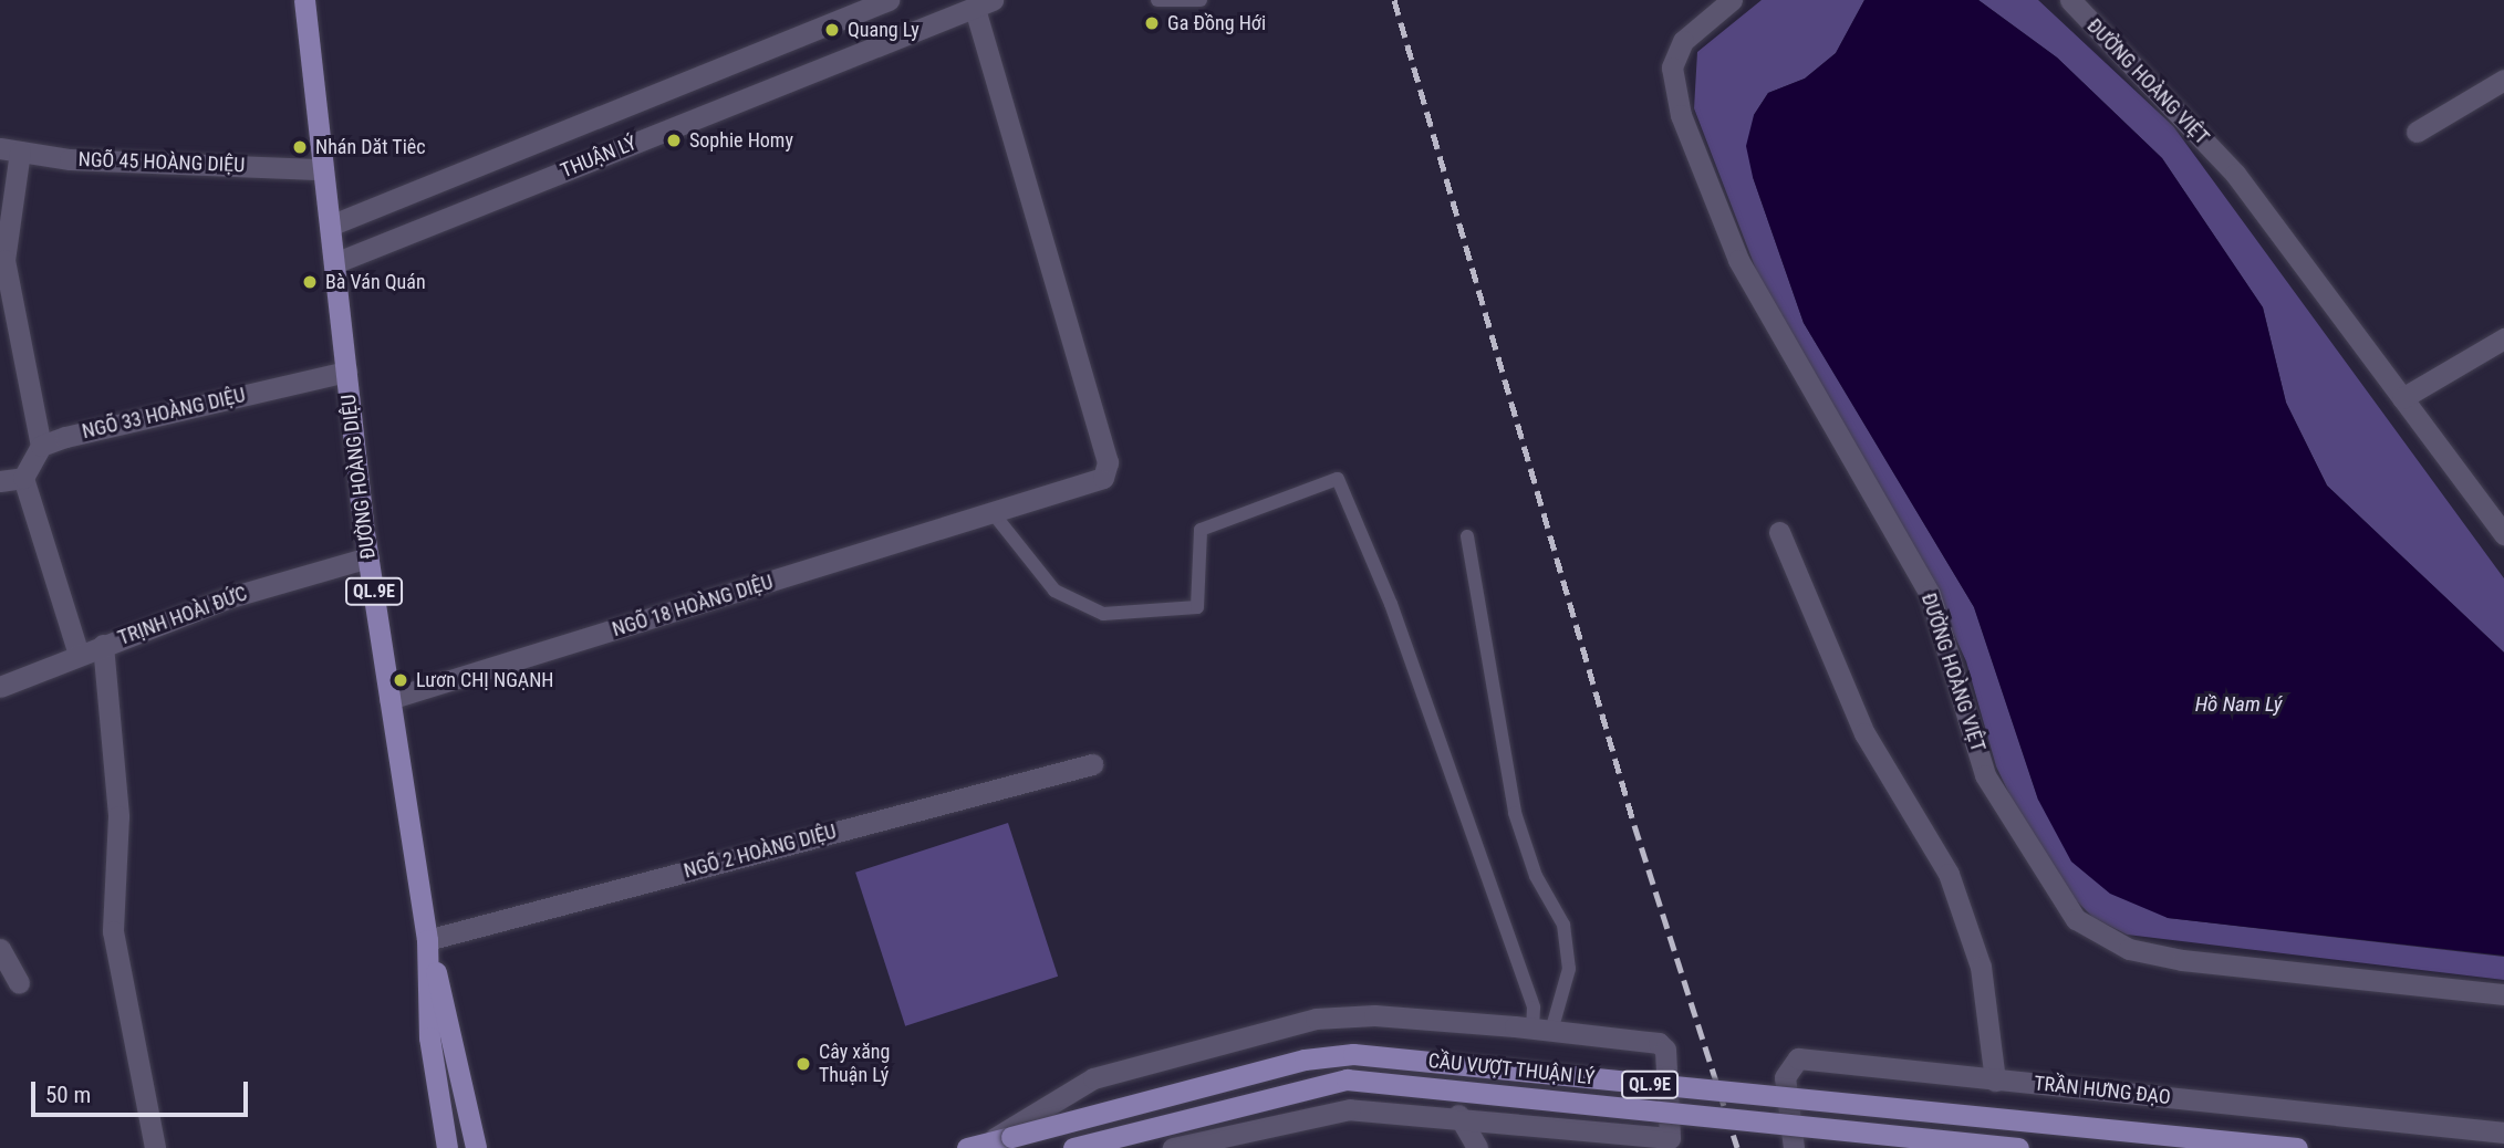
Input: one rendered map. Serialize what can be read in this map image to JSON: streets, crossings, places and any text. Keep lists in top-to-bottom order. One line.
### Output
{"streets":{"main road":["ĐƯỜNG HOÀNG DIỆU","QL.9E","CẦU VƯỢT THUẬN LÝ"],"street":["ĐƯỜNG HOÀNG VIỆT","THUẬN LÝ","NGÕ 45 HOÀNG DIỆU","NGÕ 33 HOÀNG DIỆU","NGÕ 18 HOÀNG DIỆU","TRỊNH HOÀI ĐỨC","NGÕ 2 HOÀNG DIỆU","TRẦN HƯNG ĐẠO"]},"crossings":[["THUẬN LÝ","ĐƯỜNG HOÀNG DIỆU"],["THUẬN LÝ","NGÕ 18 HOÀNG DIỆU"],["NGÕ 45 HOÀNG DIỆU","ĐƯỜNG HOÀNG DIỆU"],["NGÕ 33 HOÀNG DIỆU","ĐƯỜNG HOÀNG DIỆU"],["ĐƯỜNG HOÀNG DIỆU","NGÕ 18 HOÀNG DIỆU"],["ĐƯỜNG HOÀNG DIỆU","TRỊNH HOÀI ĐỨC"],["ĐƯỜNG HOÀNG DIỆU","NGÕ 2 HOÀNG DIỆU"]],"water":["Hồ Nam Lý"],"places":["Ga Đồng Hới","Quang Ly","Sophie Homy","Nhán Dăt Tiêc","Bà Ván Quán","Lươn CHỊ NGẠNH","Cây xăng Thuận Lý"],"scale_bar":"50 m"}
